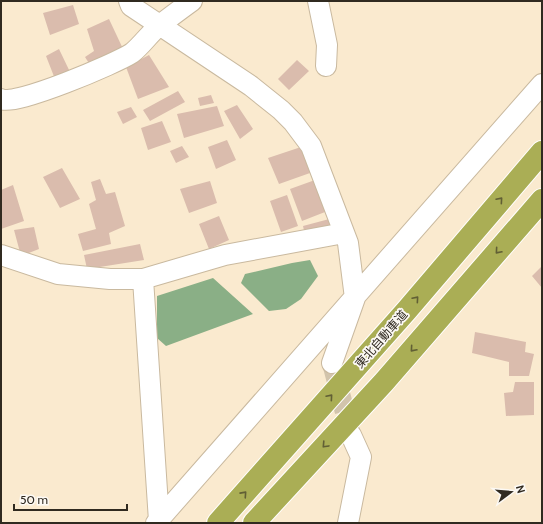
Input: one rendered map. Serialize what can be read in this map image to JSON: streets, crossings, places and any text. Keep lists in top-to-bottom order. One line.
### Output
{"streets":{"highway":["東北自動車道"]},"scale_bar":"50 m","north":"right"}
